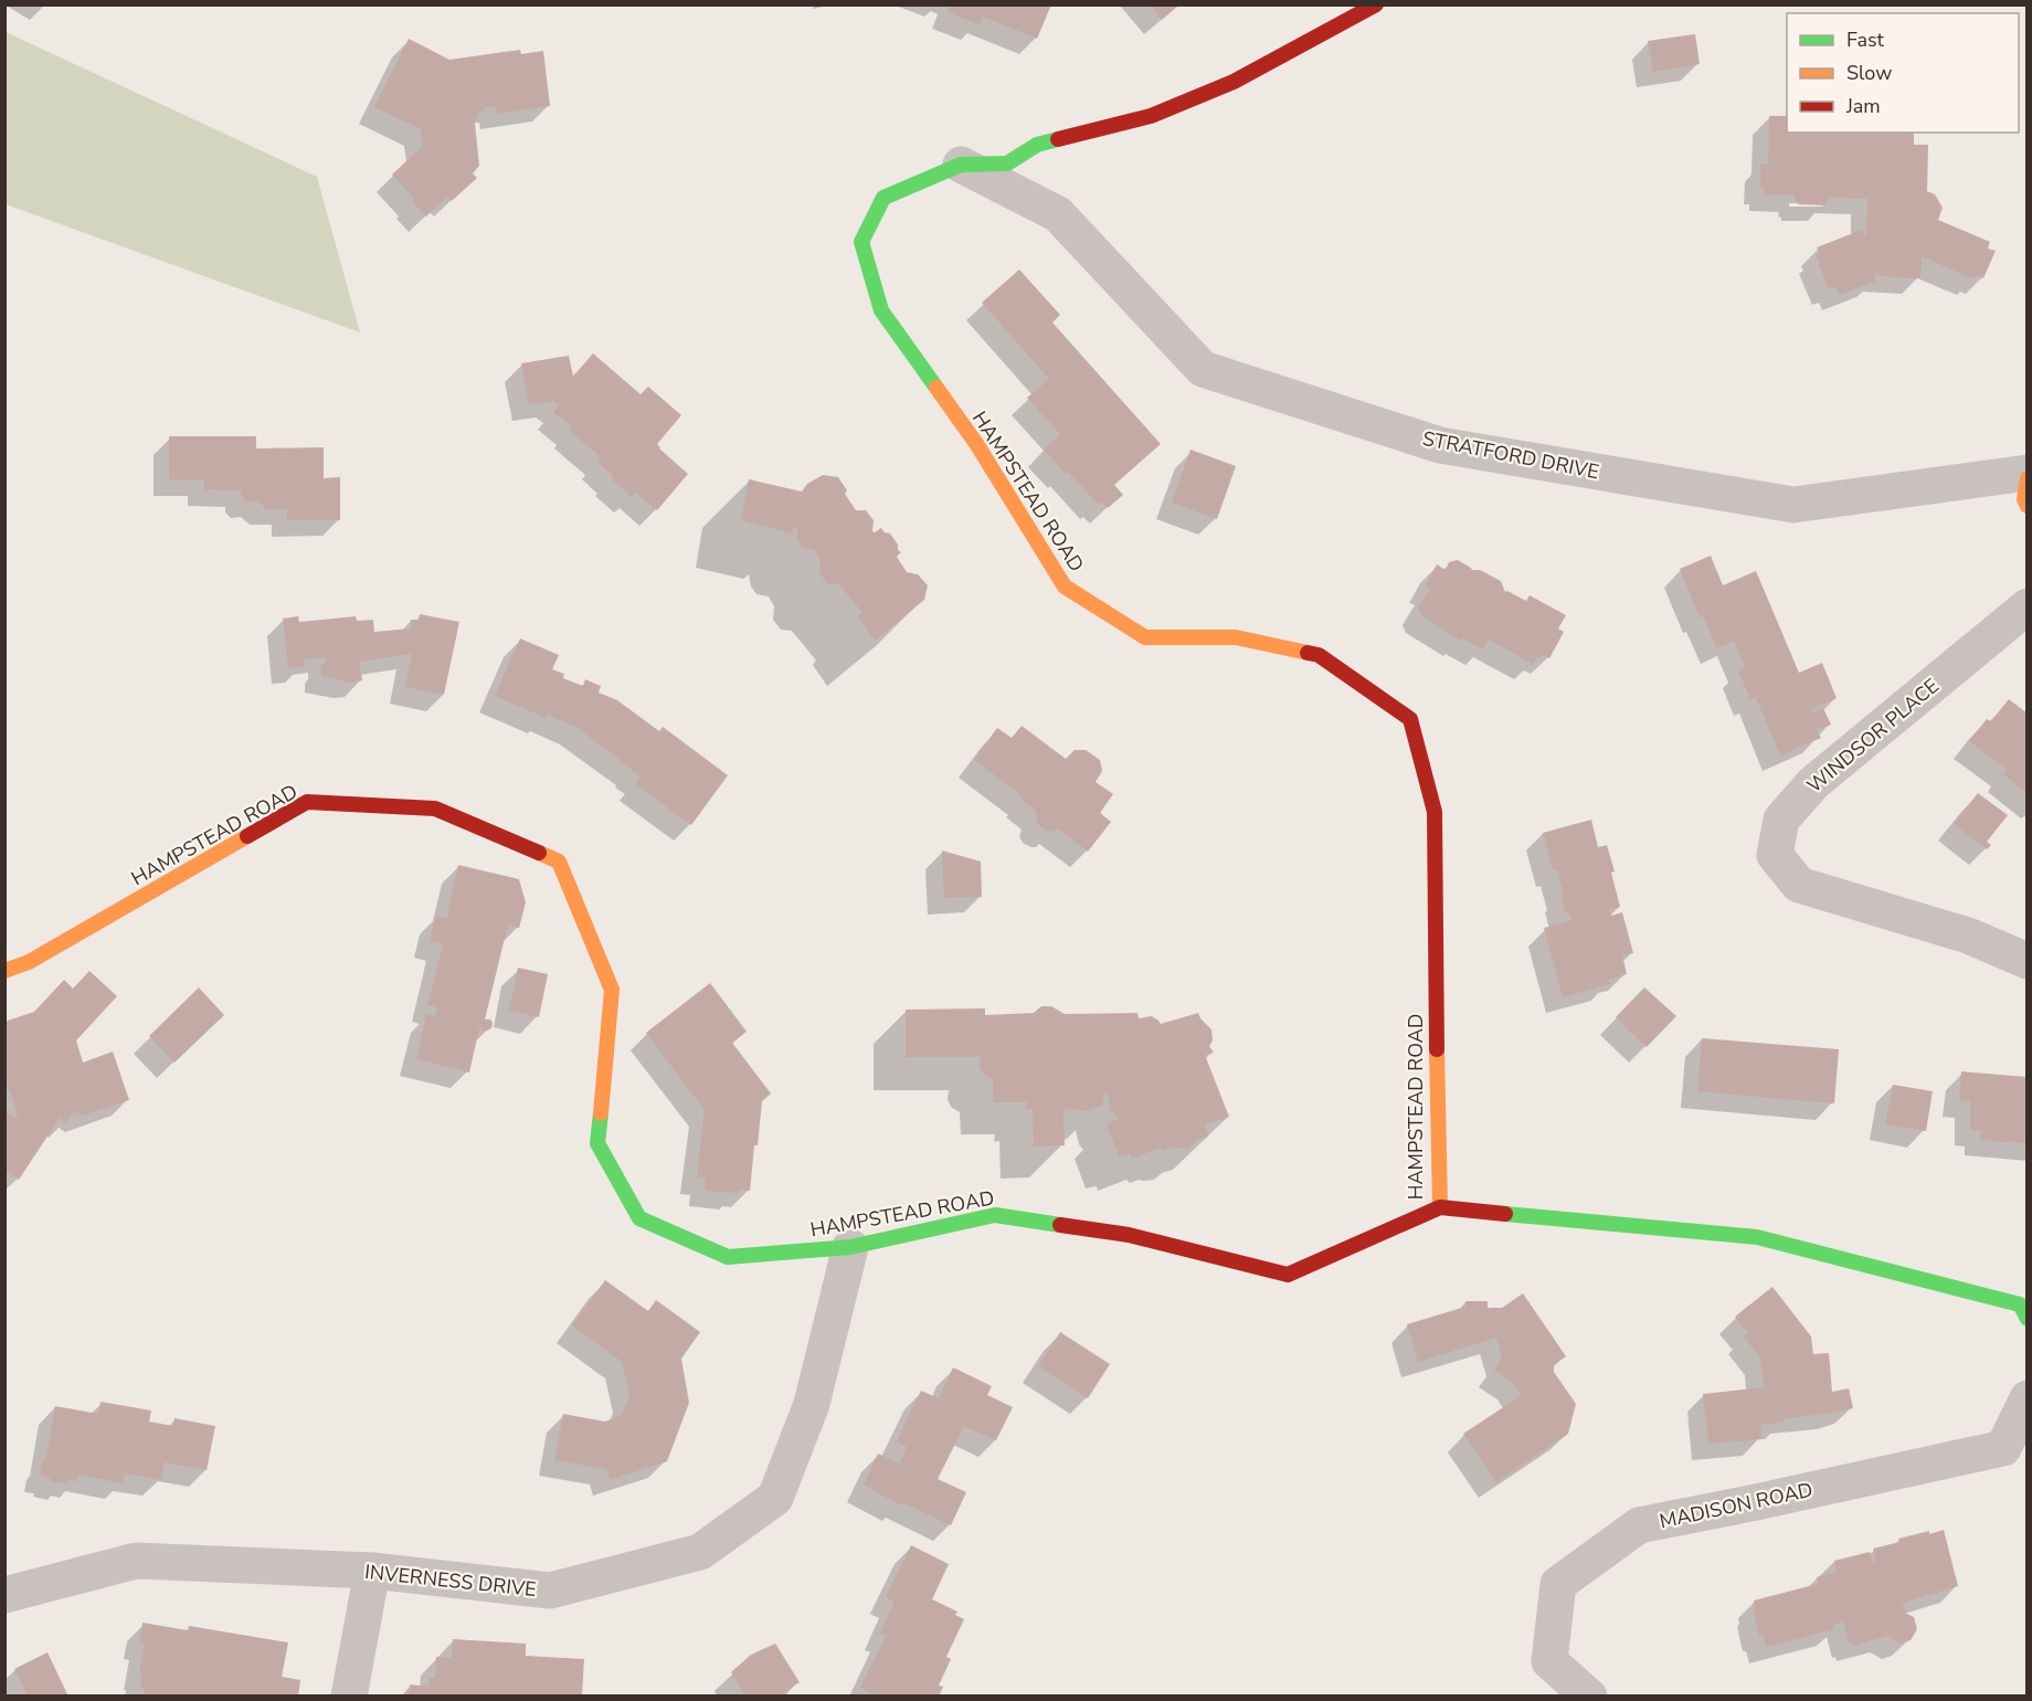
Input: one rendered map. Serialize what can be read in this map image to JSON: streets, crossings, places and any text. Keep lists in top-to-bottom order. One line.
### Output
{"streets":{"street":["STRATFORD DRIVE","HAMPSTEAD ROAD","WINDSOR PLACE","MADISON ROAD","INVERNESS DRIVE"]},"crossings":[["STRATFORD DRIVE","HAMPSTEAD ROAD"],["HAMPSTEAD ROAD","INVERNESS DRIVE"]],"legend":["Fast","Slow","Jam"]}
